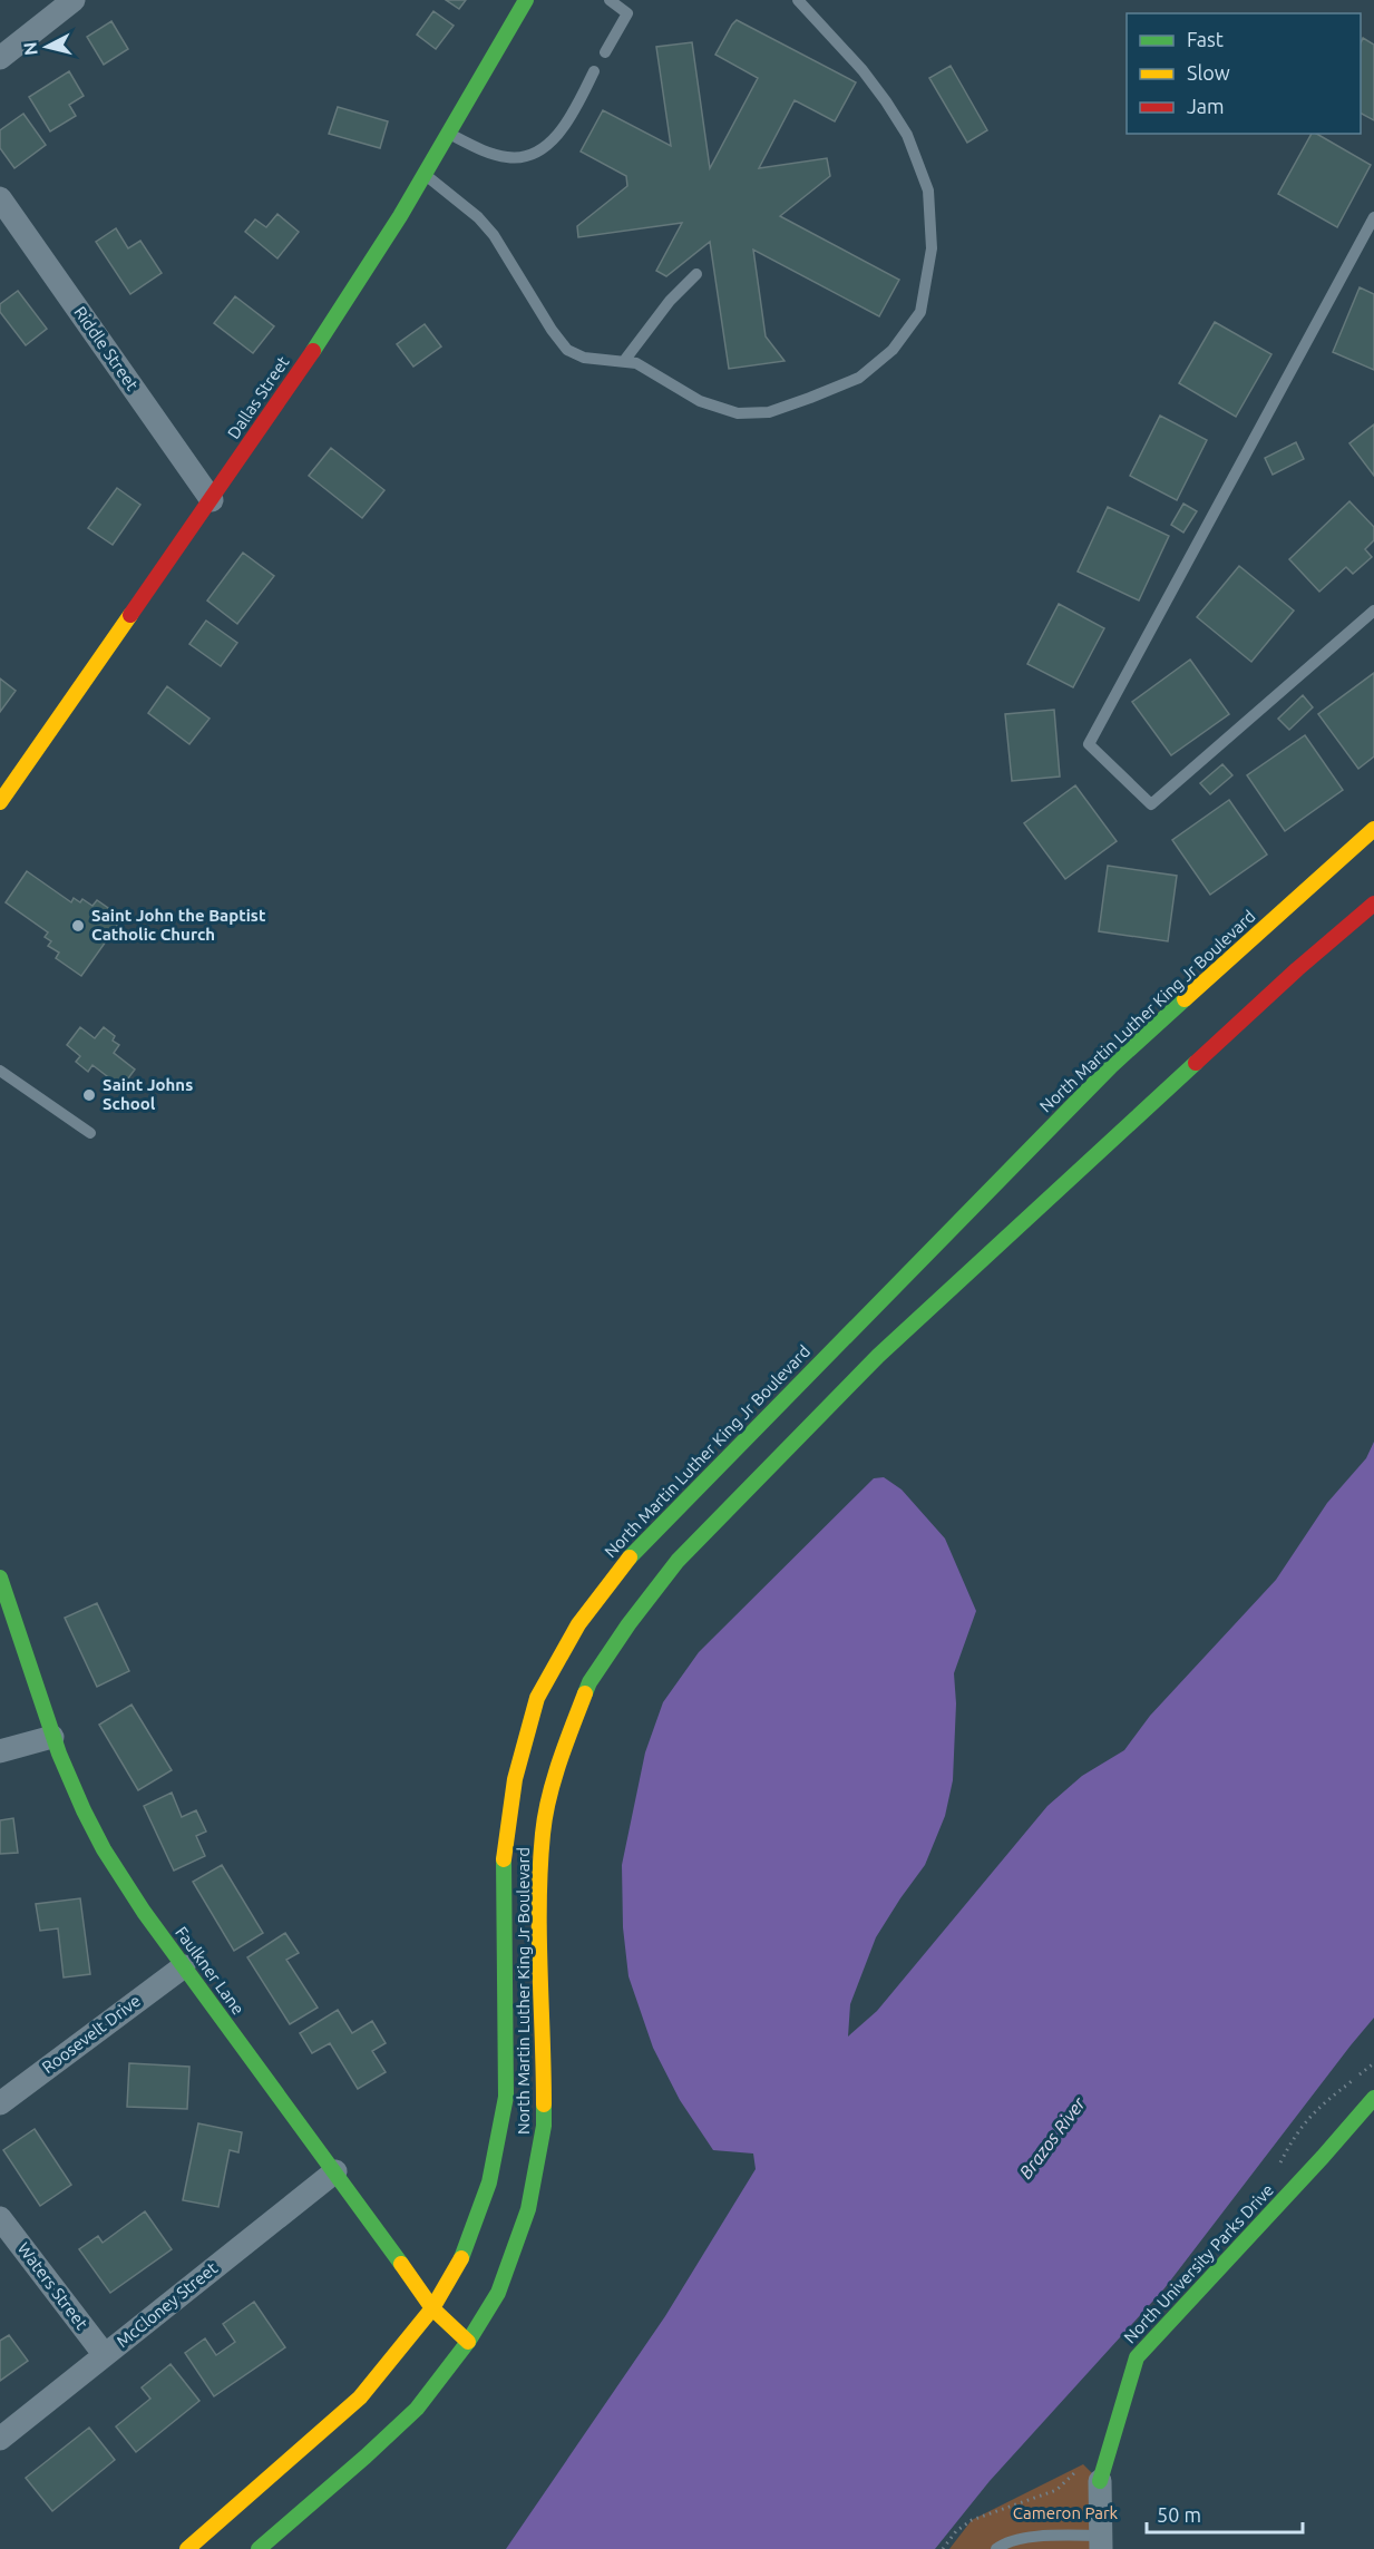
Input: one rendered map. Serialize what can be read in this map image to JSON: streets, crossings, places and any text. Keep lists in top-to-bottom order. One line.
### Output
{"streets":{"main road":["Dallas Street","North Martin Luther King Jr Boulevard","Faulkner Lane","North University Parks Drive"],"street":["Riddle Street","Roosevelt Drive","Waters Street","McCloney Street"]},"crossings":[["Riddle Street","Dallas Street"],["North Martin Luther King Jr Boulevard","Faulkner Lane"],["Faulkner Lane","Roosevelt Drive"],["Faulkner Lane","McCloney Street"],["Waters Street","McCloney Street"]],"water":["Brazos River"],"parks":["Cameron Park"],"places":["Saint John the Baptist Catholic Church","Saint Johns School"],"legend":["Fast","Slow","Jam"],"scale_bar":"50 m","north":"left"}
